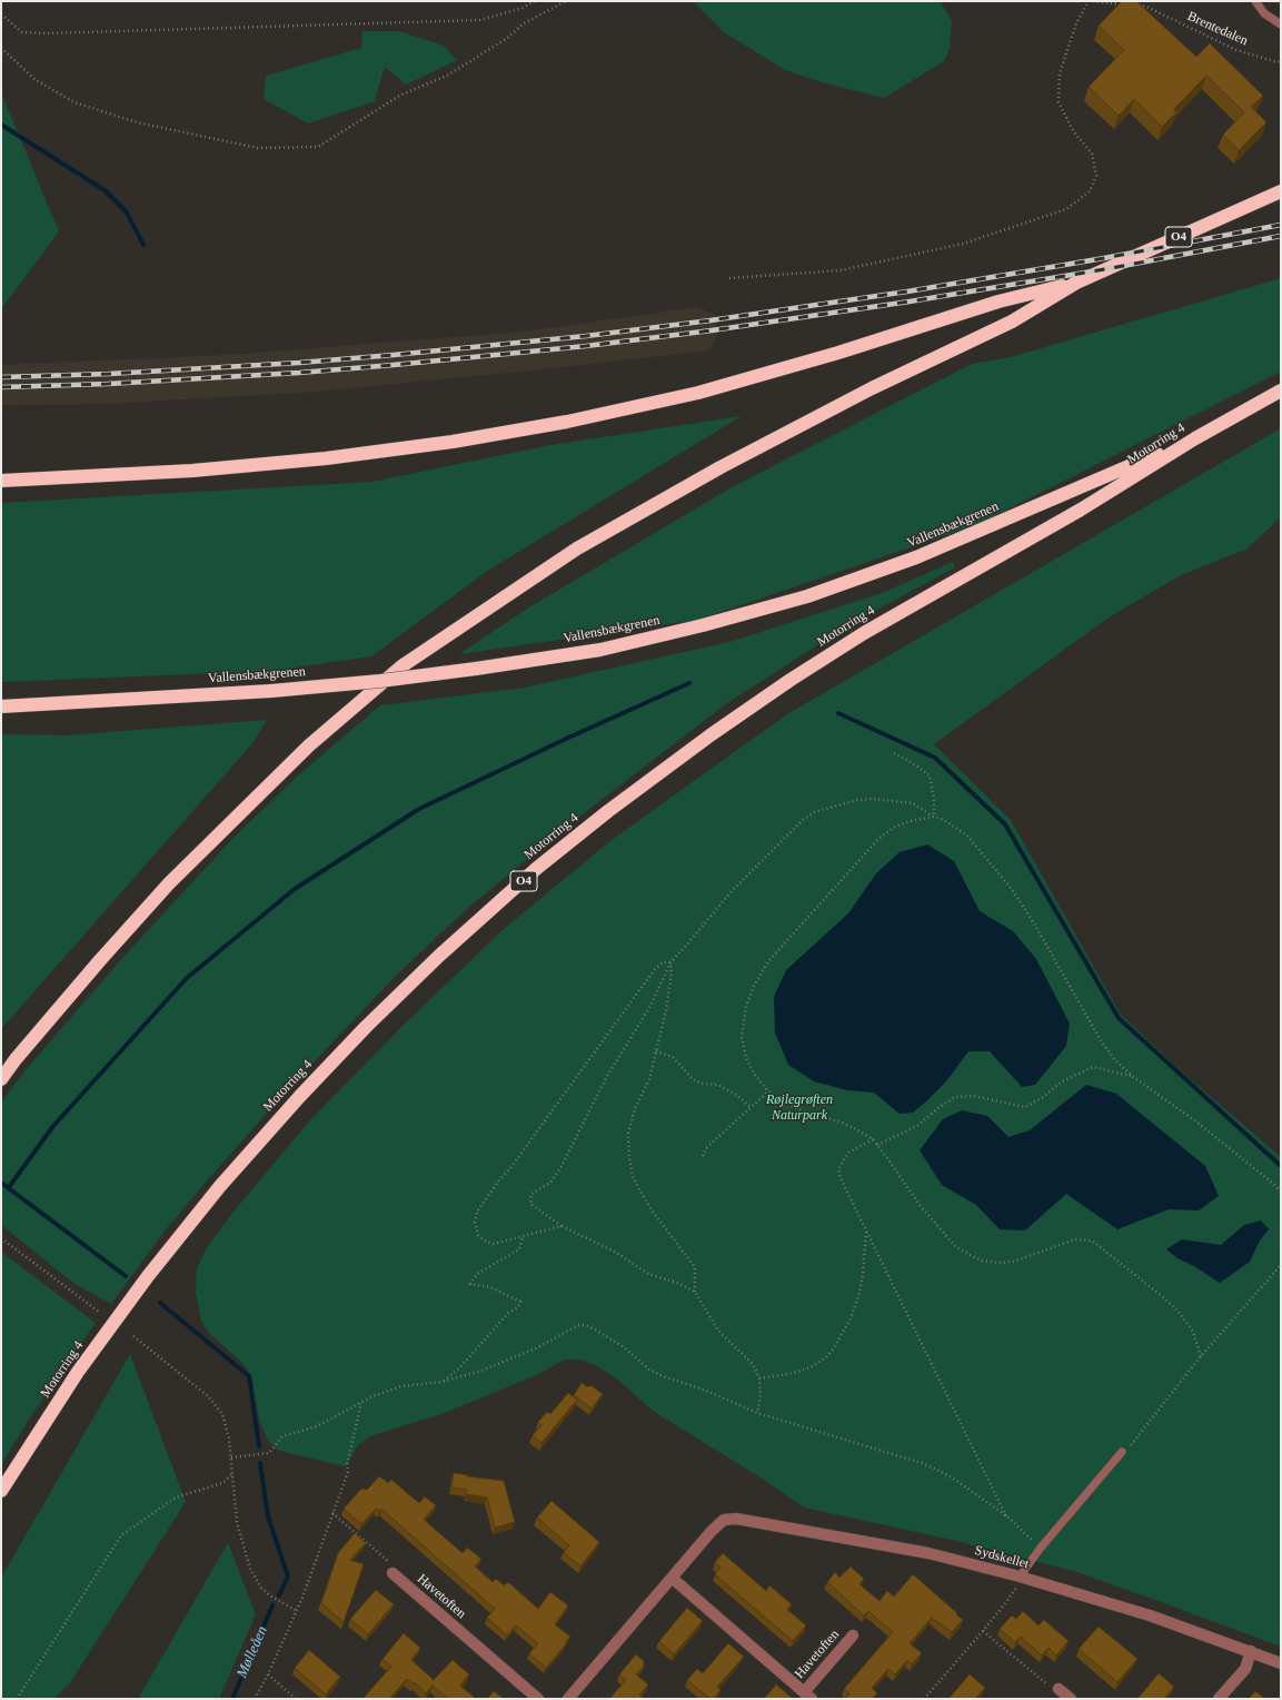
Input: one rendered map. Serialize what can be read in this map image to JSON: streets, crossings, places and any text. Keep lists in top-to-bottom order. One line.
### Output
{"streets":{"highway":["O4","Motorring 4","Vallensbækgrenen"],"street":["Sydskellet","Havetoften"],"path":["Brentedalen"]},"crossings":[["Motorring 4","Vallensbækgrenen"],["Sydskellet","Havetoften"]],"water":["Mølleåen"],"parks":["Røjlegrøften Naturpark"]}
